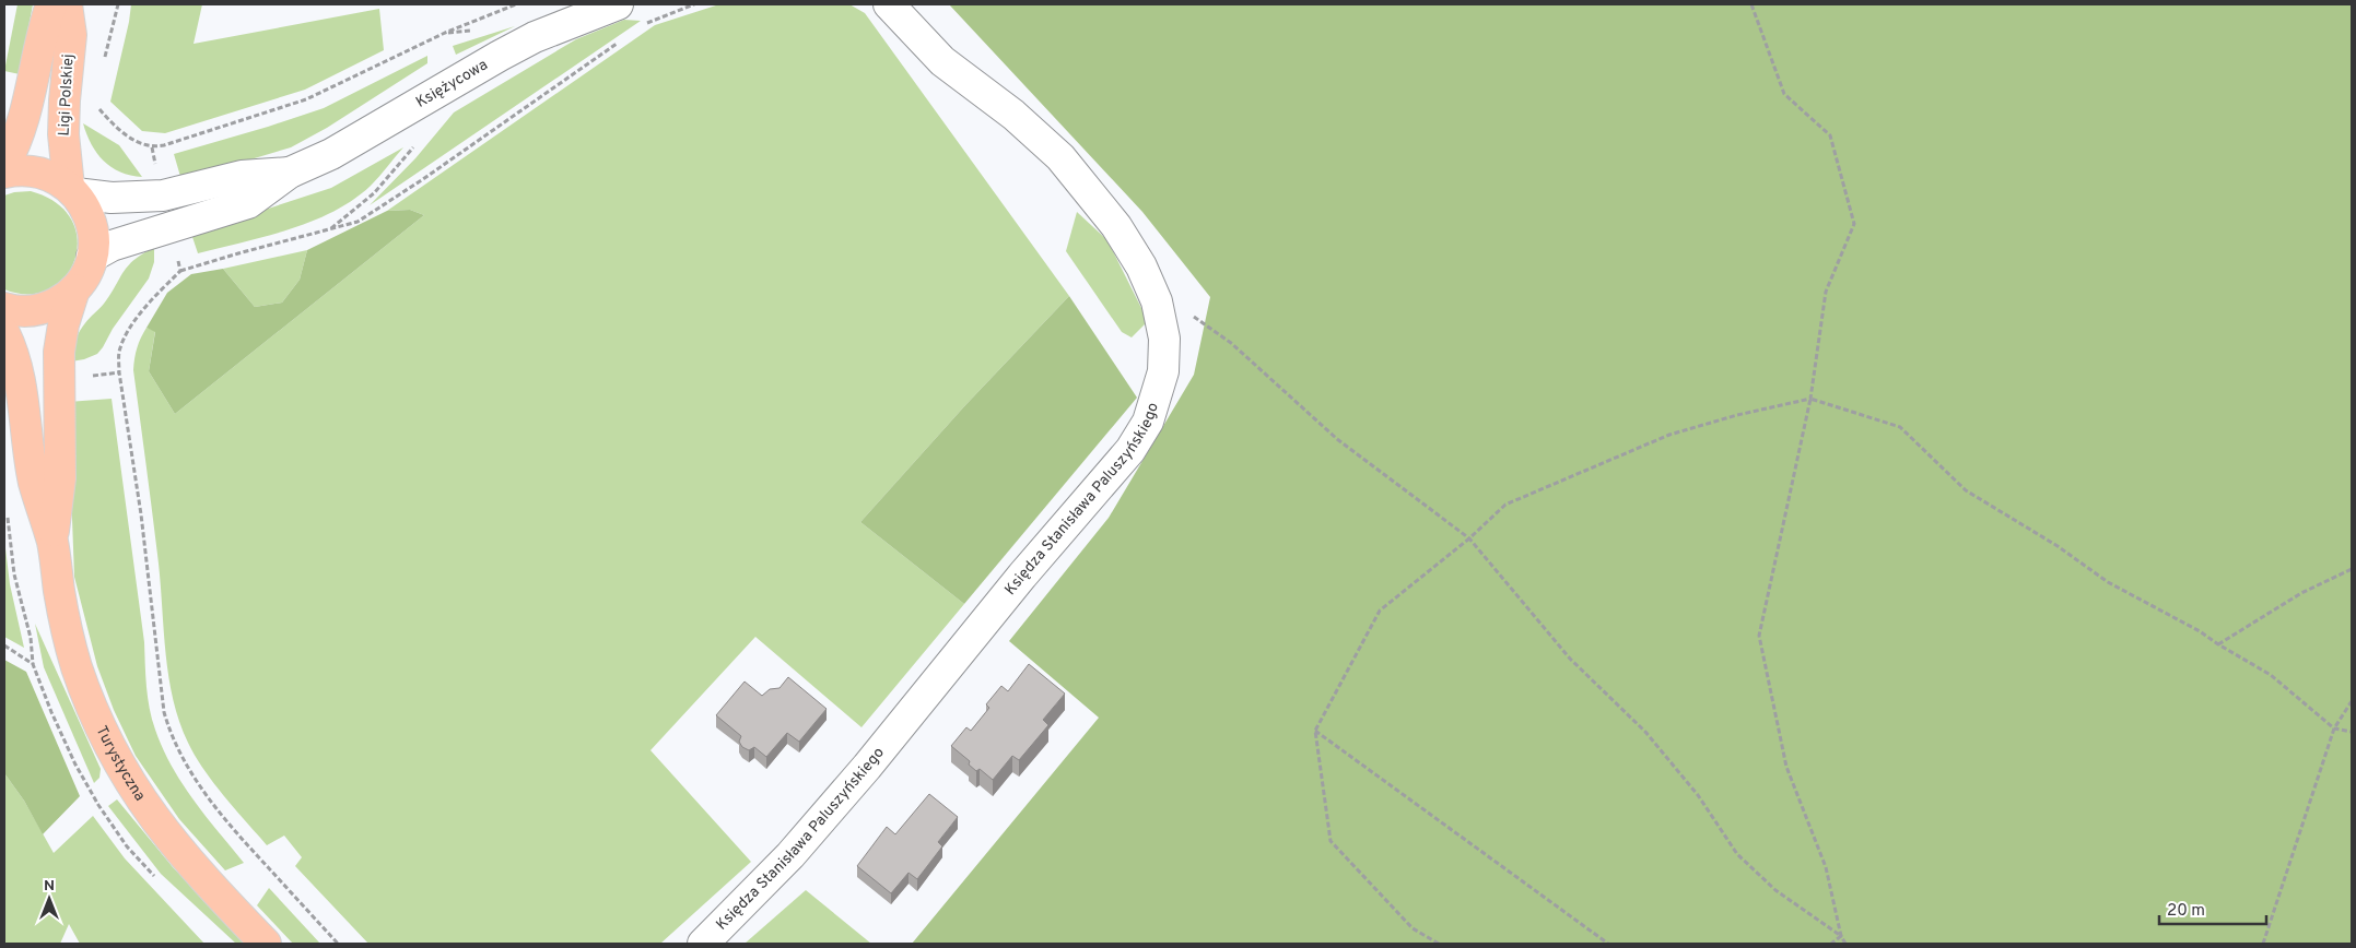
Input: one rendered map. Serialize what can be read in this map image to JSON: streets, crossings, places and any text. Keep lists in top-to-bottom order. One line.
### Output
{"streets":{"main road":["Ligi Polskiej","Turystyczna"],"street":["Księżycowa","Księdza Stanisława Paluszyńskiego"]},"crossings":[["Księżycowa","Ligi Polskiej"],["Księżycowa","Turystyczna"]],"scale_bar":"20 m","north":"top"}
